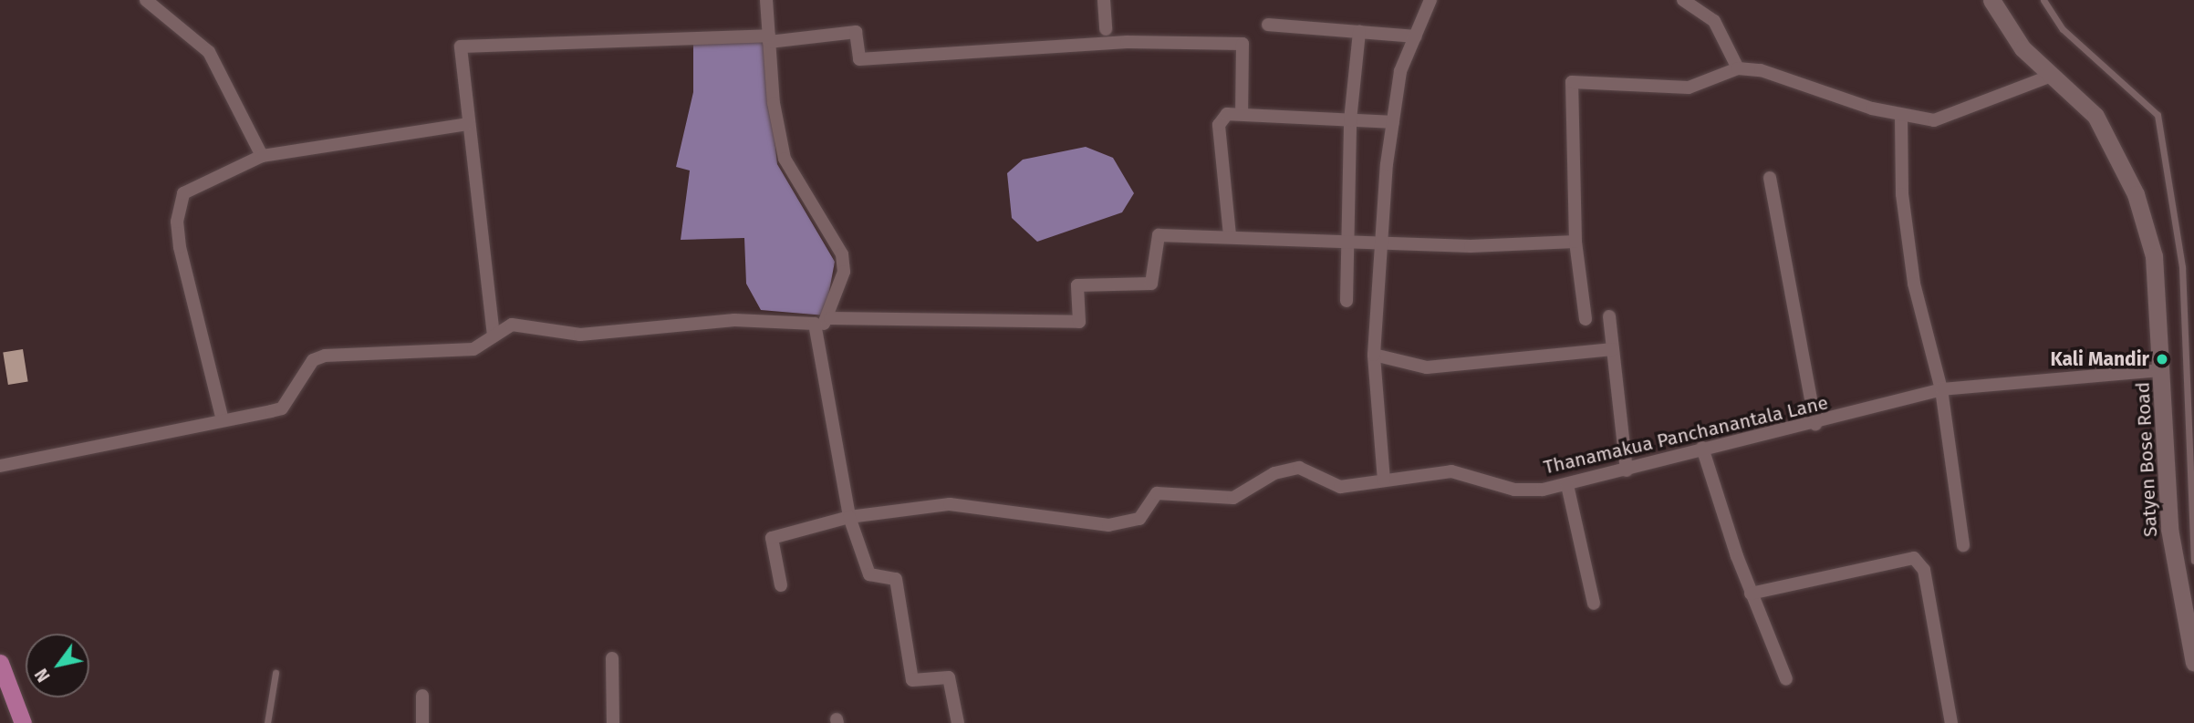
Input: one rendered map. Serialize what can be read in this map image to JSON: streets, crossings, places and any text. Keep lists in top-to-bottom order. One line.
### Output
{"streets":{"main road":["Satyen Bose Road"],"street":["Thanamakua Panchanantala Lane"]},"crossings":[["Thanamakua Panchanantala Lane","Satyen Bose Road"]],"places":["Kali Mandir"],"north":"bottom left"}
